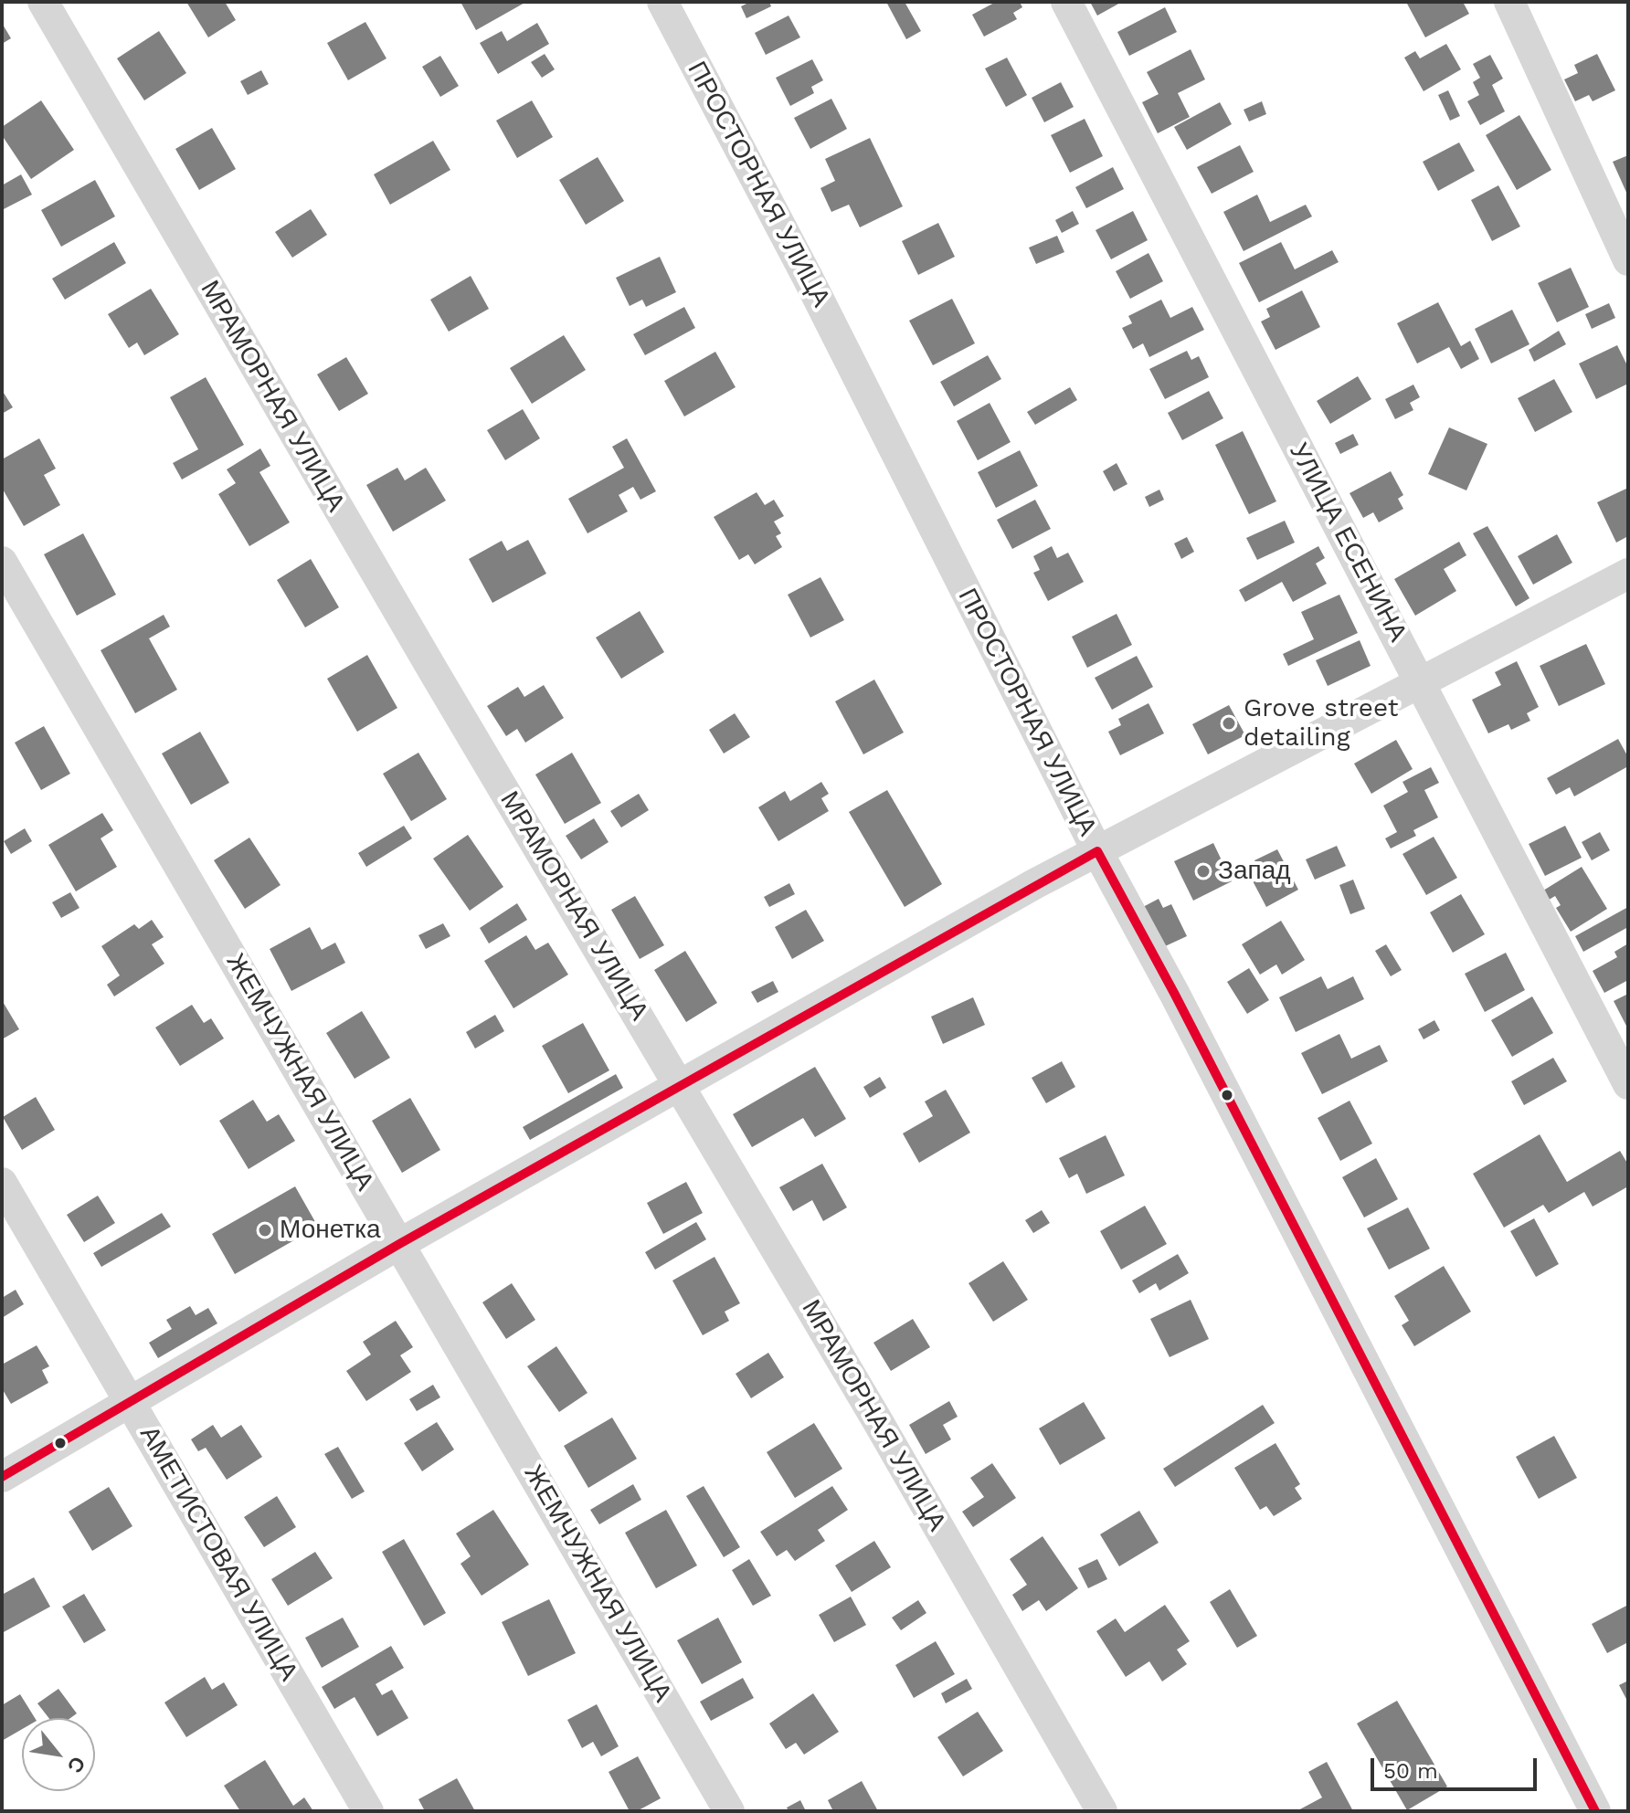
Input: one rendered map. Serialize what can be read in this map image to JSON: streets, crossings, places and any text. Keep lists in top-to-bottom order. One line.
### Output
{"streets":{"street":["ПРОСТОРНАЯ УЛИЦА","МРАМОРНАЯ УЛИЦА","УЛИЦА ЕСЕНИНА","ЖЕМЧУЖНАЯ УЛИЦА","АМЕТИСТОВАЯ УЛИЦА"]},"places":["Grove street detailing","Запад","Монетка"],"scale_bar":"50 m","north":"bottom right"}
